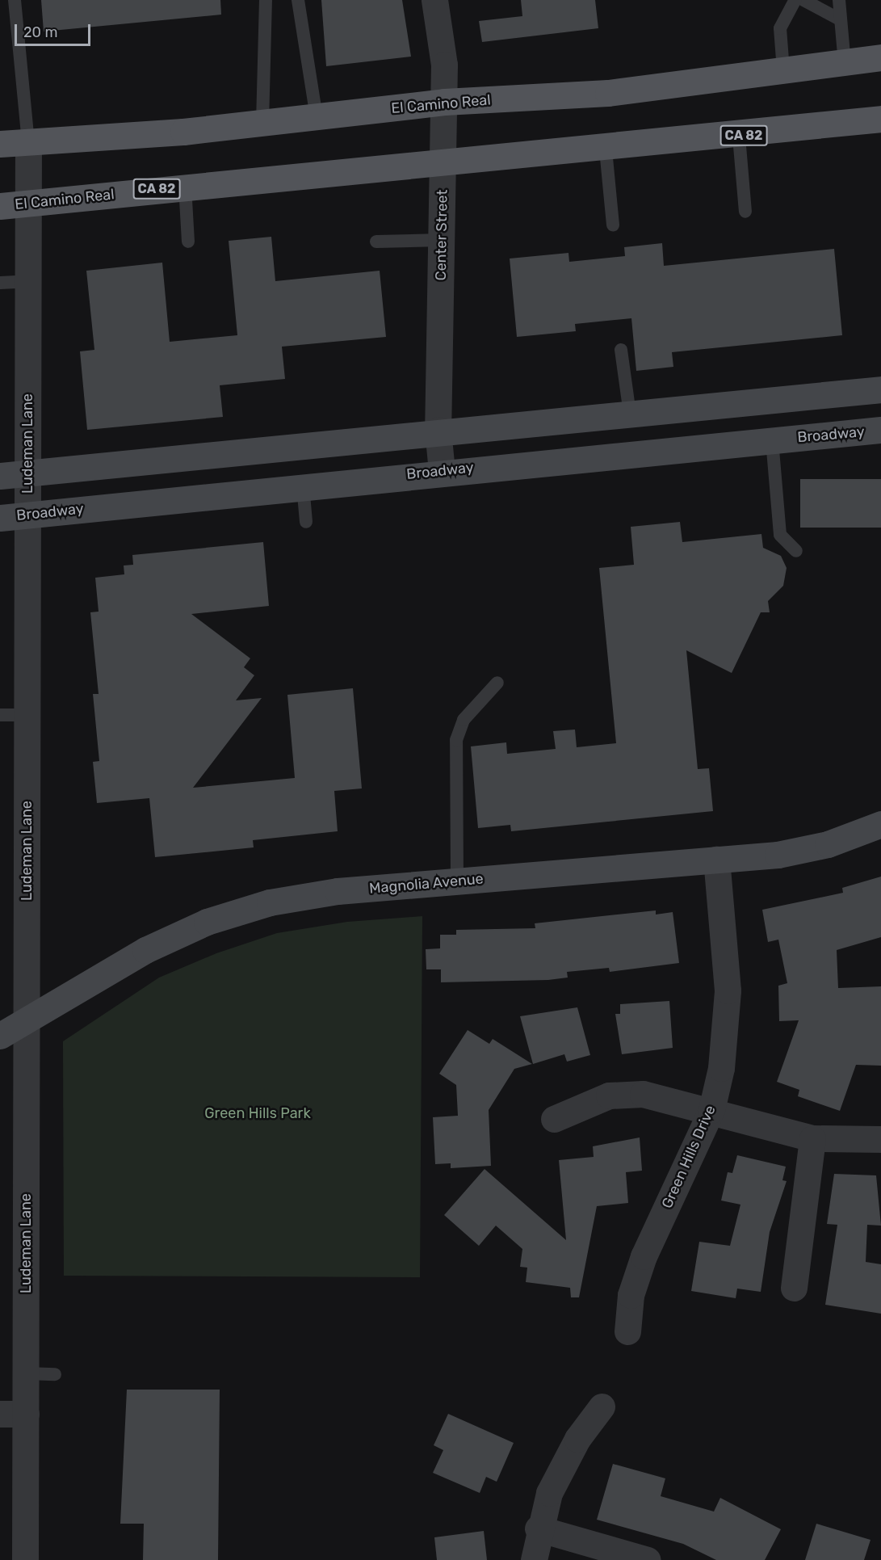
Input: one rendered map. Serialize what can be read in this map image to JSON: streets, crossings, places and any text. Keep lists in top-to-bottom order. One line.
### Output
{"streets":{"main road":["El Camino Real","CA 82"],"street":["Center Street","Broadway","Ludeman Lane","Magnolia Avenue","Green Hills Drive"]},"crossings":[["El Camino Real","Center Street"],["El Camino Real","Ludeman Lane"],["Center Street","Broadway"],["Broadway","Ludeman Lane"],["Ludeman Lane","Magnolia Avenue"],["Magnolia Avenue","Green Hills Drive"]],"parks":["Green Hills Park"],"scale_bar":"20 m"}
